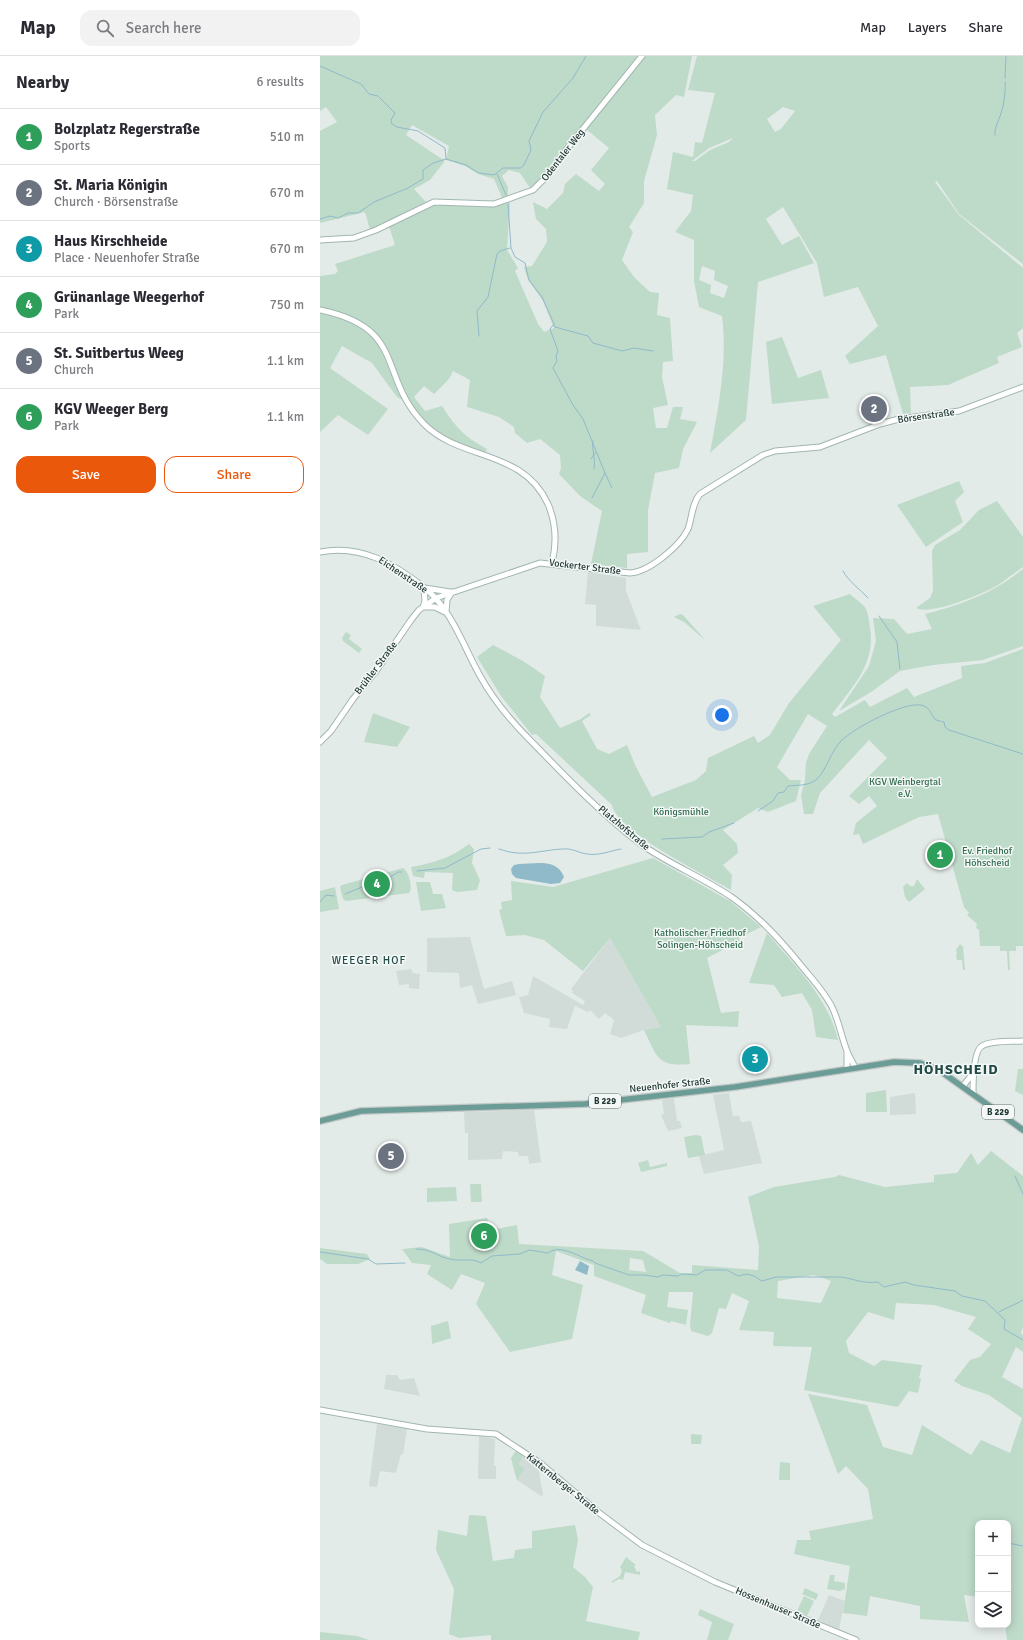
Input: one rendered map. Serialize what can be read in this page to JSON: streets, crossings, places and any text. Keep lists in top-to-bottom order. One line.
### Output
{"streets":{"main road":["Odentaler Weg","Börsenstraße","Vockerter Straße","Eichenstraße","Brühler Straße","Platzhofstraße","Neuenhofer Straße","B 229","Katternberger Straße","Hossenhauser Straße"]},"crossings":[["Börsenstraße","Vockerter Straße"],["Vockerter Straße","Eichenstraße"],["Vockerter Straße","Brühler Straße"],["Vockerter Straße","Platzhofstraße"],["Eichenstraße","Brühler Straße"],["Eichenstraße","Platzhofstraße"],["Brühler Straße","Platzhofstraße"],["Platzhofstraße","Neuenhofer Straße"],["Neuenhofer Straße","B 229"],["Katternberger Straße","Hossenhauser Straße"]],"districts":["WEEGER HOF","HÖHSCHEID"],"parks":["KGV Weinbergtal e.V.","Königsmühle","Ev. Friedhof Höhscheid","Katholischer Friedhof Solingen-Höhscheid"],"page":{"header":"Map","search":"Search here","nav":["Map","Layers","Share"],"heading":["Nearby","6 results"],"list":[{"mark":"1","name":"Bolzplatz Regerstraße","note":"Sports","value":"510 m"},{"mark":"2","name":"St. Maria Königin","note":"Church · Börsenstraße","value":"670 m"},{"mark":"3","name":"Haus Kirschheide","note":"Place · Neuenhofer Straße","value":"670 m"},{"mark":"4","name":"Grünanlage Weegerhof","note":"Park","value":"750 m"},{"mark":"5","name":"St. Suitbertus Weeg","note":"Church","value":"1.1 km"},{"mark":"6","name":"KGV Weeger Berg","note":"Park","value":"1.1 km"}],"pins":["2","1","4","3","5","6"],"buttons":["Save","Share"],"map_buttons":["+","−"]}}
